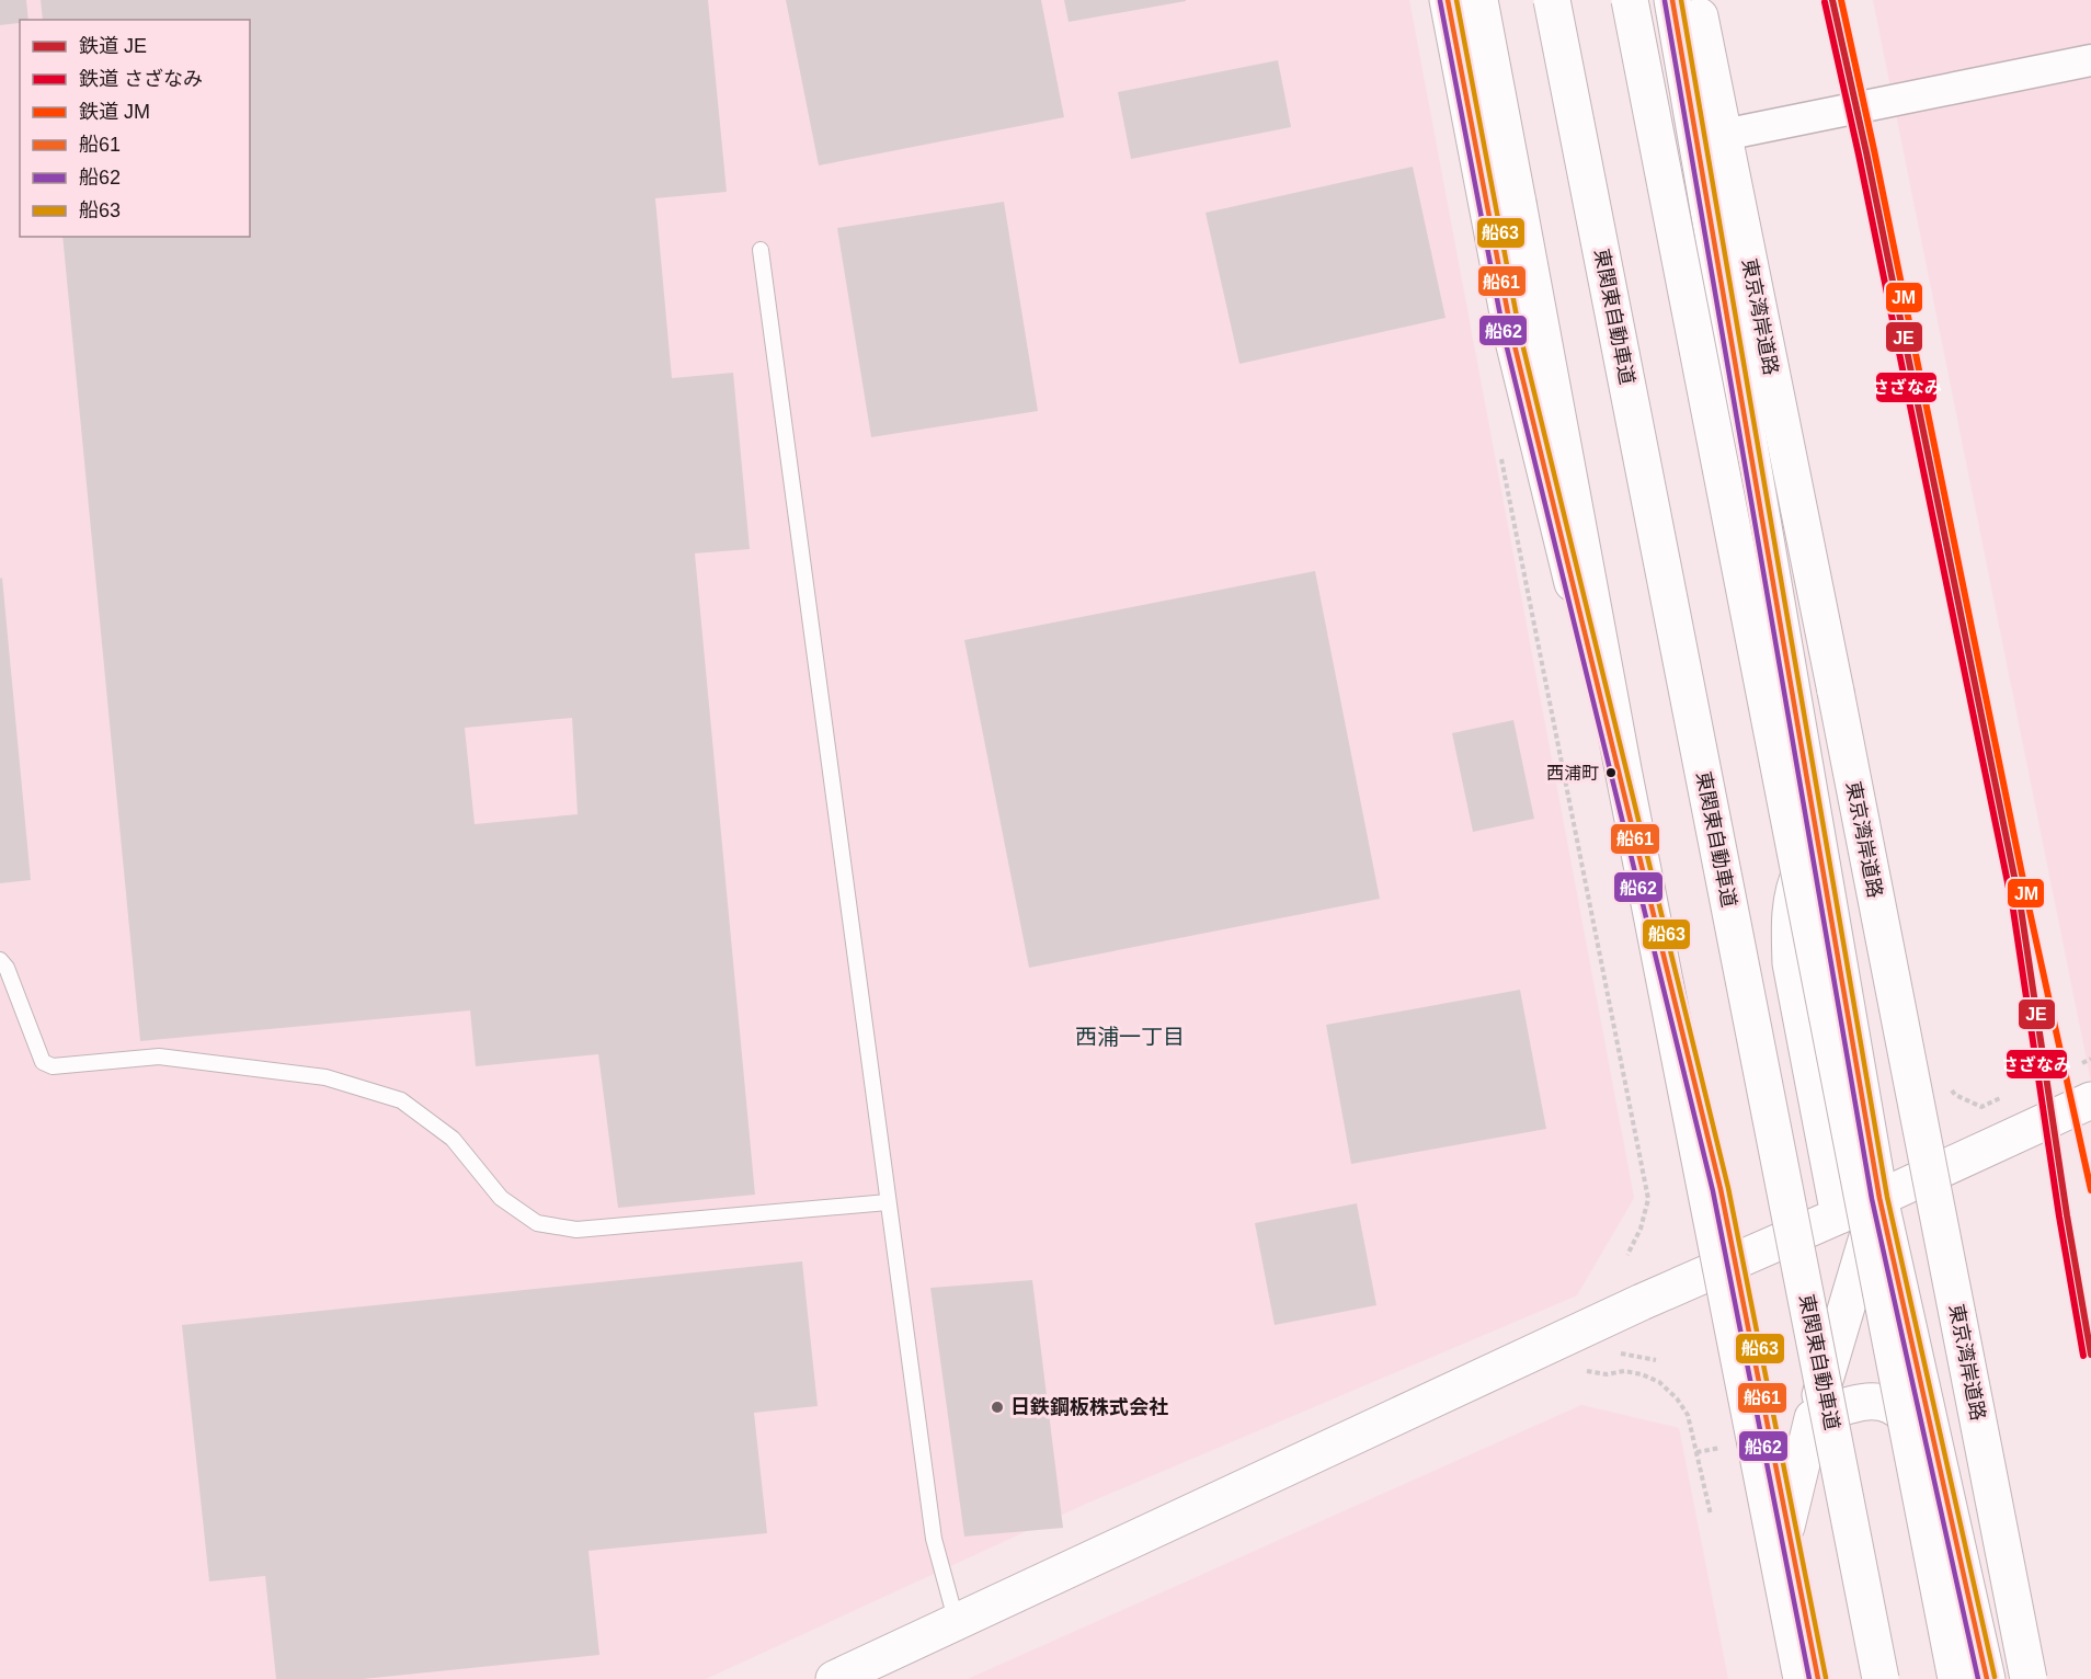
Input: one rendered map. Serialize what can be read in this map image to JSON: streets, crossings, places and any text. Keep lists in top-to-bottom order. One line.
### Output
{"streets":{"main road":["東関東自動車道","東京湾岸道路"]},"districts":["西浦一丁目"],"places":["西浦町","日鉄鋼板株式会社"],"lines":["rail line JE","rail line JM","transit line 船61","transit line 船63","transit line 船62","rail line さざなみ"],"legend":["鉄道 JE","鉄道 さざなみ","鉄道 JM","船61","船62","船63"]}
